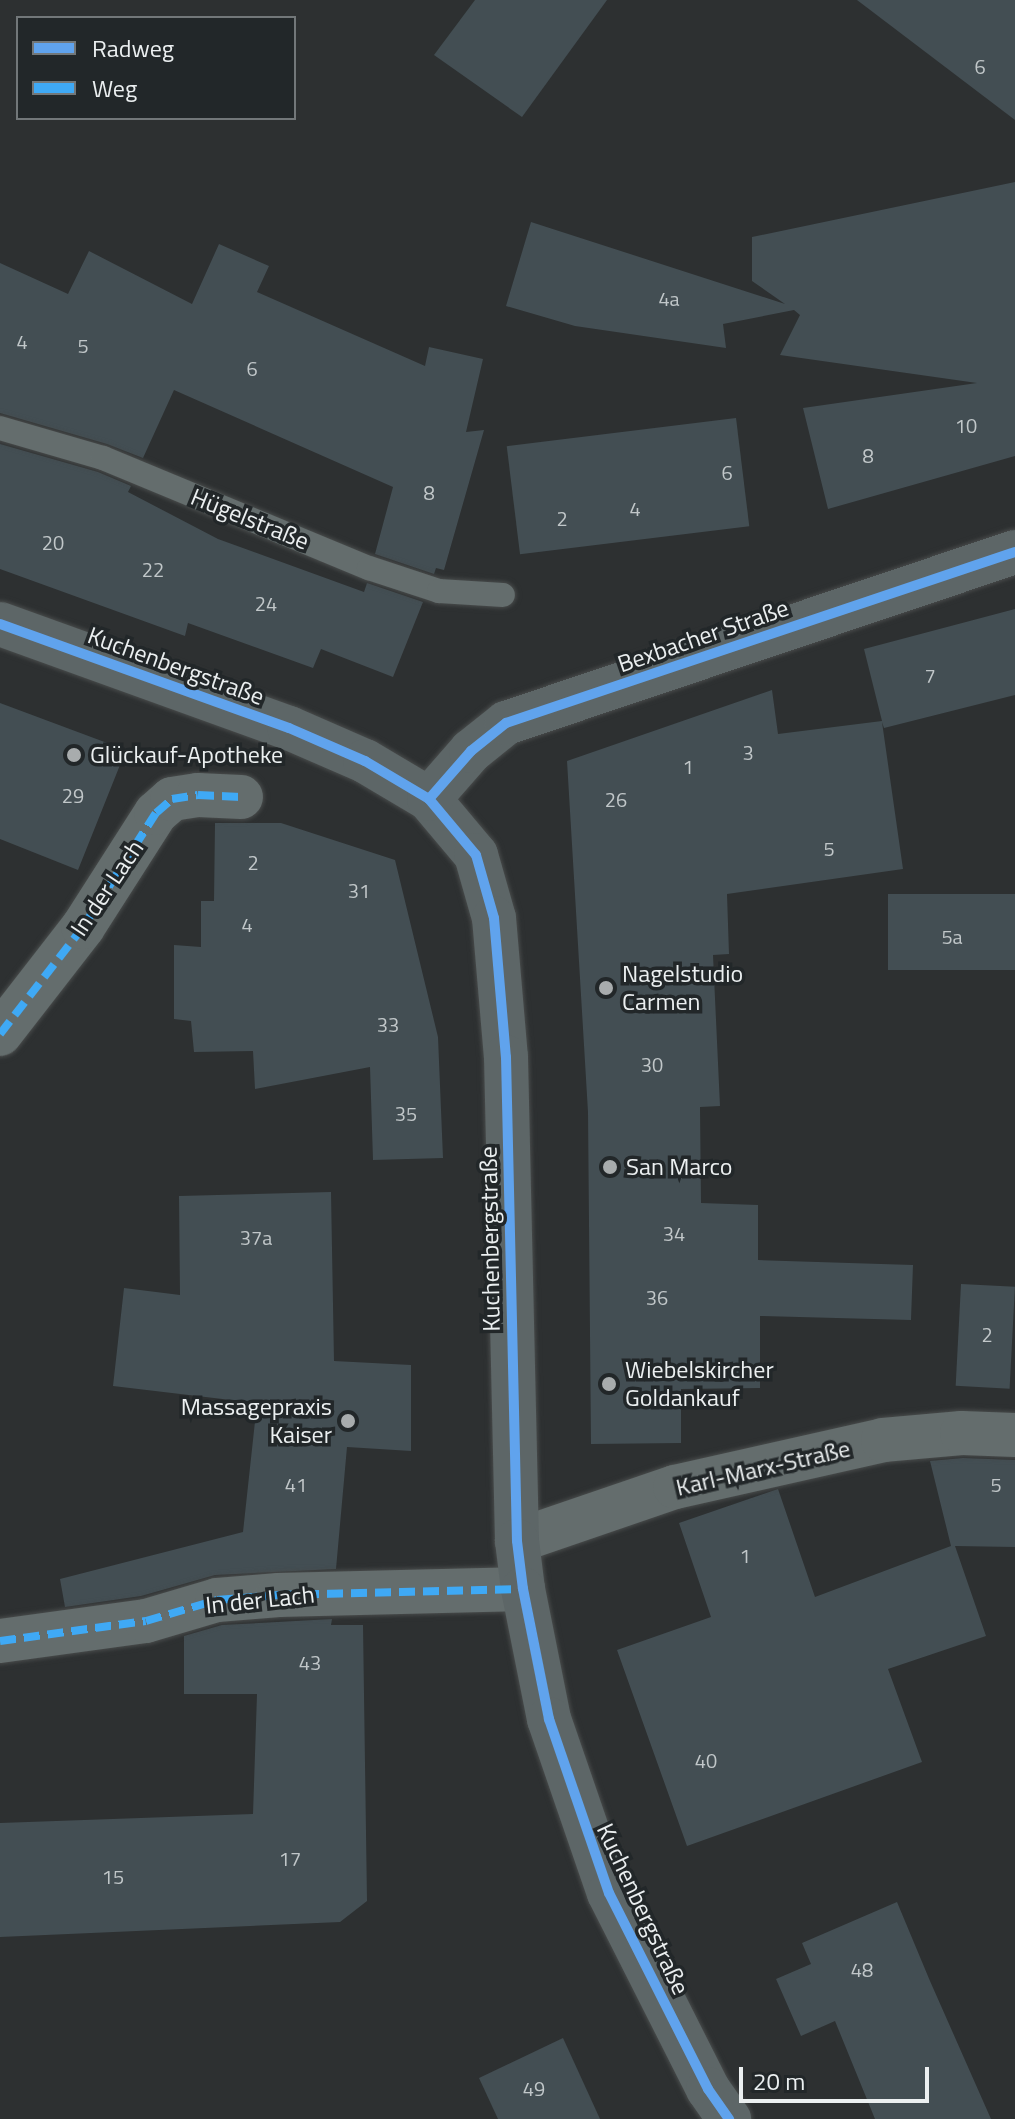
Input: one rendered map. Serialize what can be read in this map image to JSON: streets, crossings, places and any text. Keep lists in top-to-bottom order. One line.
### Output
{"streets":{"main road":["Bexbacher Straße","Kuchenbergstraße"],"street":["In der Lach","Karl-Marx-Straße"],"lane":["Hügelstraße"]},"crossings":[["Bexbacher Straße","Kuchenbergstraße"],["Kuchenbergstraße","In der Lach"],["Kuchenbergstraße","Karl-Marx-Straße"]],"places":["Glückauf-Apotheke","Nagelstudio Carmen","San Marco","Wiebelskircher Goldankauf","Massagepraxis Kaiser"],"house_numbers":["6","4a","4","5","6","10","8","6","8","4","2","20","22","24","7","3","1","29","26","5","2","31","4","5a","33","30","35","34","37a","36","2","41","5","1","43","40","17","15","48","49"],"legend":["Radweg","Weg"],"scale_bar":"20 m"}
